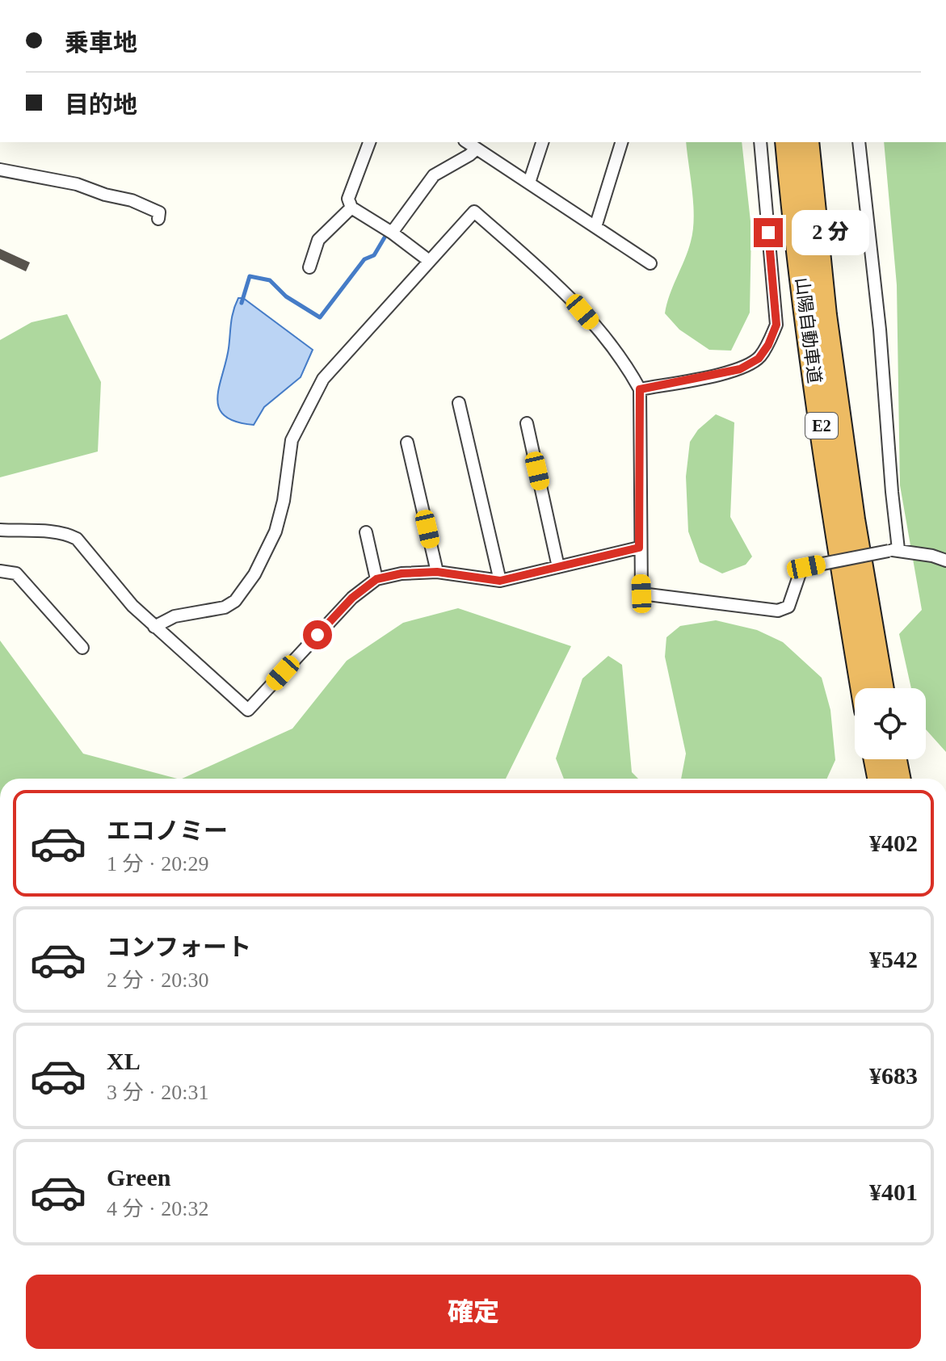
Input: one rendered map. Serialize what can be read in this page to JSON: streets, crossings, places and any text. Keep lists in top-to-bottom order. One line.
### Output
{"streets":{"highway":["山陽自動車道","E2"]},"page":{"banner":["乗車地","目的地"],"bubble":"2 分","list":[{"name":"エコノミー","note":"1 分 · 20:29","value":"¥402"},{"name":"コンフォート","note":"2 分 · 20:30","value":"¥542"},{"name":"XL","note":"3 分 · 20:31","value":"¥683"},{"name":"Green","note":"4 分 · 20:32","value":"¥401"}],"buttons":"確定"}}
